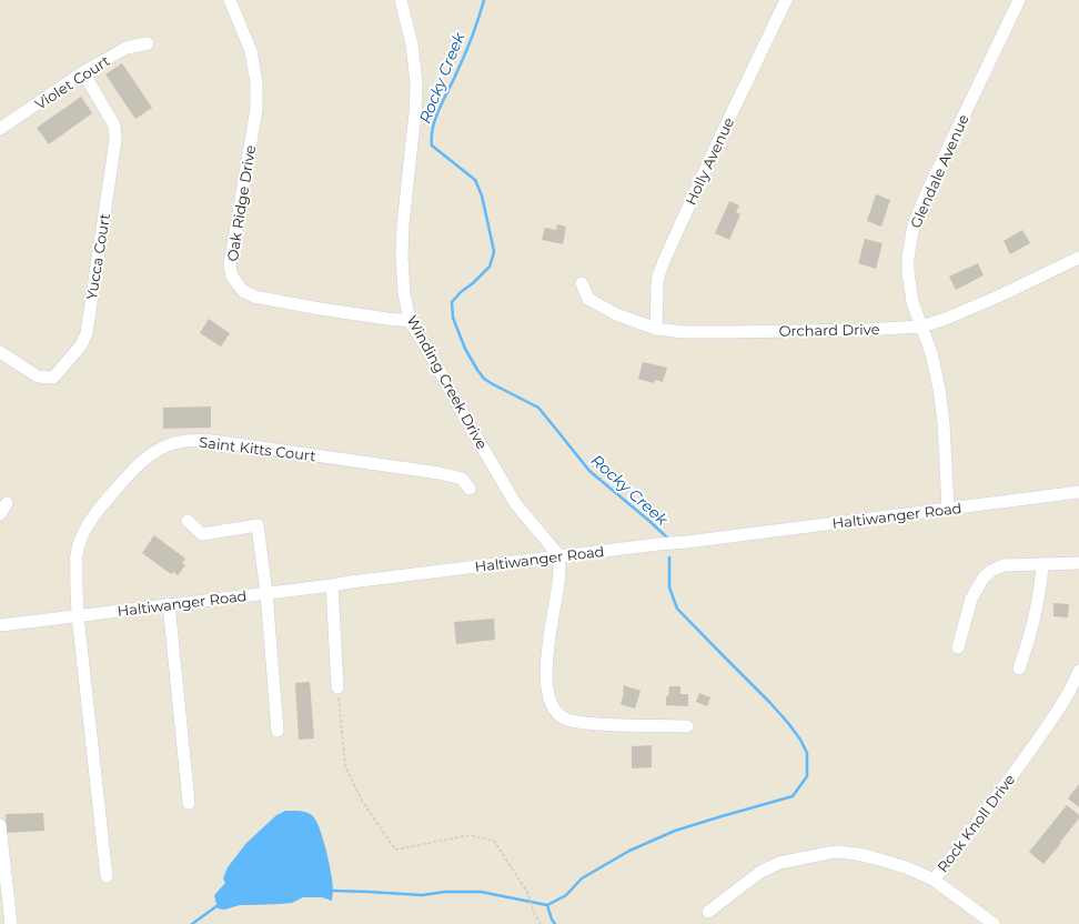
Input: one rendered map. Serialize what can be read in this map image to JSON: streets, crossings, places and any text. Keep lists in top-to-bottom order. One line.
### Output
{"streets":{"street":["Violet Court","Holly Avenue","Glendale Avenue","Oak Ridge Drive","Yucca Court","Orchard Drive","Winding Creek Drive","Saint Kitts Court","Haltiwanger Road","Rock Knoll Drive"]},"crossings":[["Violet Court","Yucca Court"],["Holly Avenue","Orchard Drive"],["Glendale Avenue","Orchard Drive"],["Glendale Avenue","Haltiwanger Road"],["Oak Ridge Drive","Winding Creek Drive"],["Winding Creek Drive","Haltiwanger Road"],["Saint Kitts Court","Haltiwanger Road"]],"water":["Rocky Creek"]}
